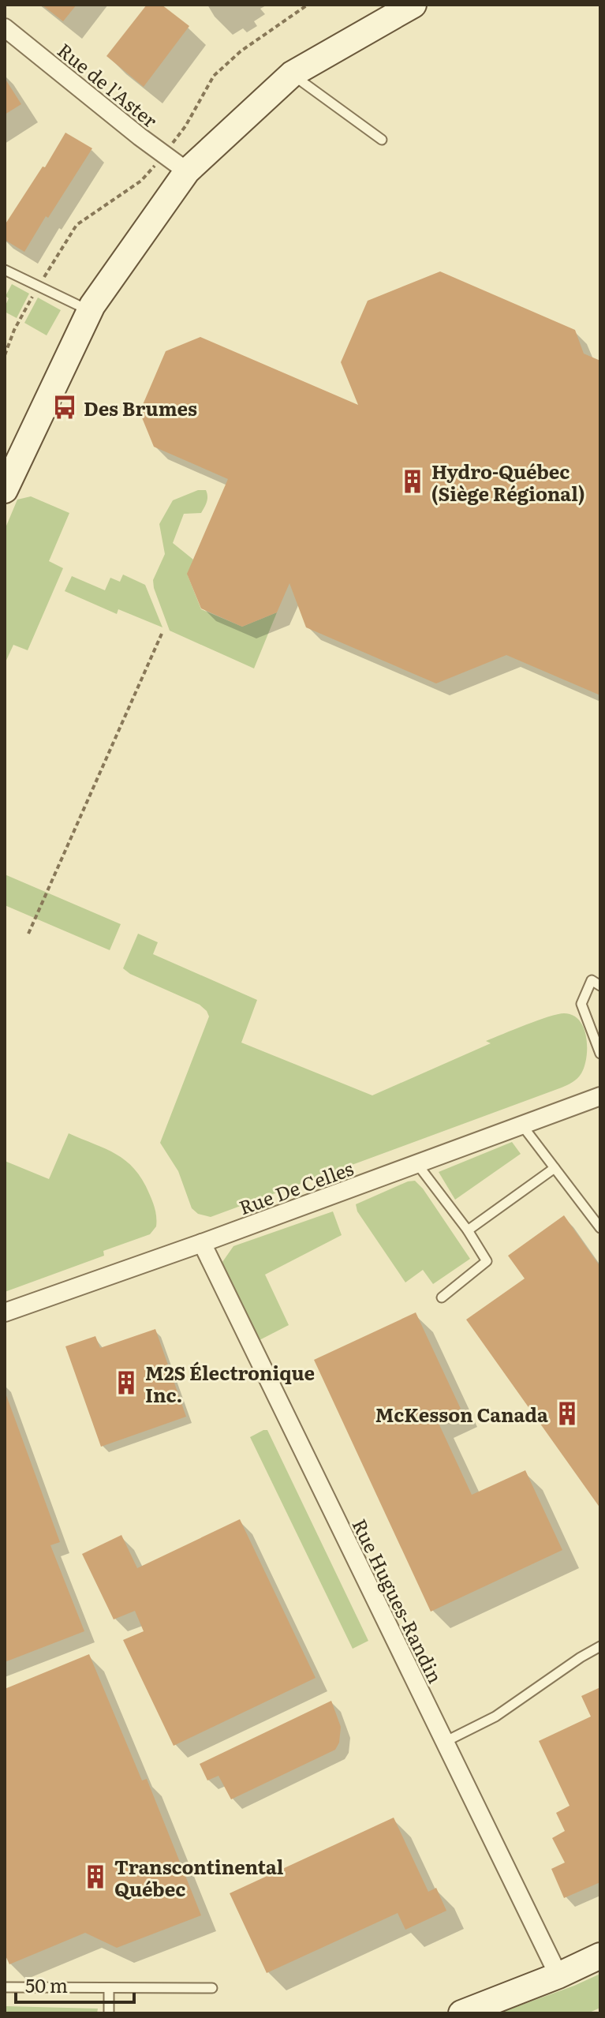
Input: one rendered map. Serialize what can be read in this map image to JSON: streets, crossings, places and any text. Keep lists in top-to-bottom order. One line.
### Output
{"streets":{"street":["Rue de l'Aster","Rue De Celles","Rue Hugues-Randin"]},"crossings":[["Rue De Celles","Rue Hugues-Randin"]],"places":{"bus stop":["Des Brumes"],"building":["Hydro-Québec (Siège Régional)","M2S Électronique Inc.","McKesson Canada","Transcontinental Québec"]},"scale_bar":"50 m"}
